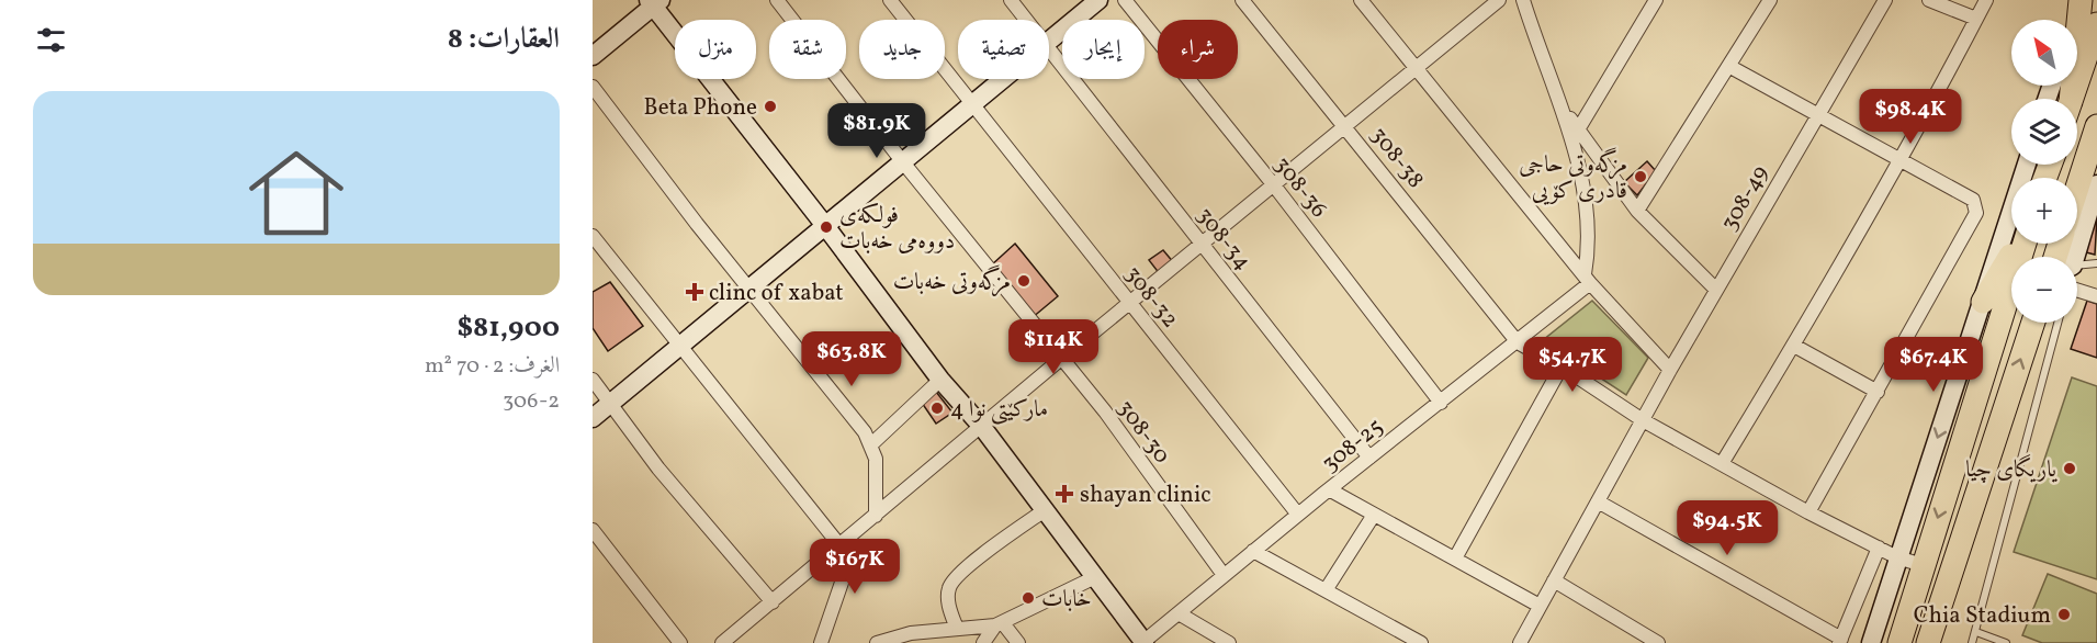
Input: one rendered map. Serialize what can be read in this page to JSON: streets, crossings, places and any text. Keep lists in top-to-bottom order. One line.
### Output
{"streets":{"street":["308-38","308-36","308-49","308-34","308-32","308-30","308-25"]},"crossings":[["308-38","308-25"],["308-36","308-25"],["308-34","308-25"],["308-32","308-25"],["308-30","308-25"]],"places":{"other":["Beta Phone","مزگەوتی حاجی قادری کۆیی","فولکه‌ی دووه‌می خه‌بات","مزگەوتی خەبات","مارکێتی نوا 4","یاریگای چیا","خابات","Chia Stadium"],"health":["clinc of xabat","shayan clinic"]},"north":"top left","page":{"heading":"العقارات: 8","map_buttons":["+","−"],"chip":["شراء","إيجار","تصفية","جديد","شقة","منزل"],"list":[{"name":"$81,900","note":"الغرف: 2 · 70 m² · 306-2"}],"price":["$98.4K","$81.9K","$114K","$63.8K","$54.7K","$67.4K","$94.5K","$167K"]}}
